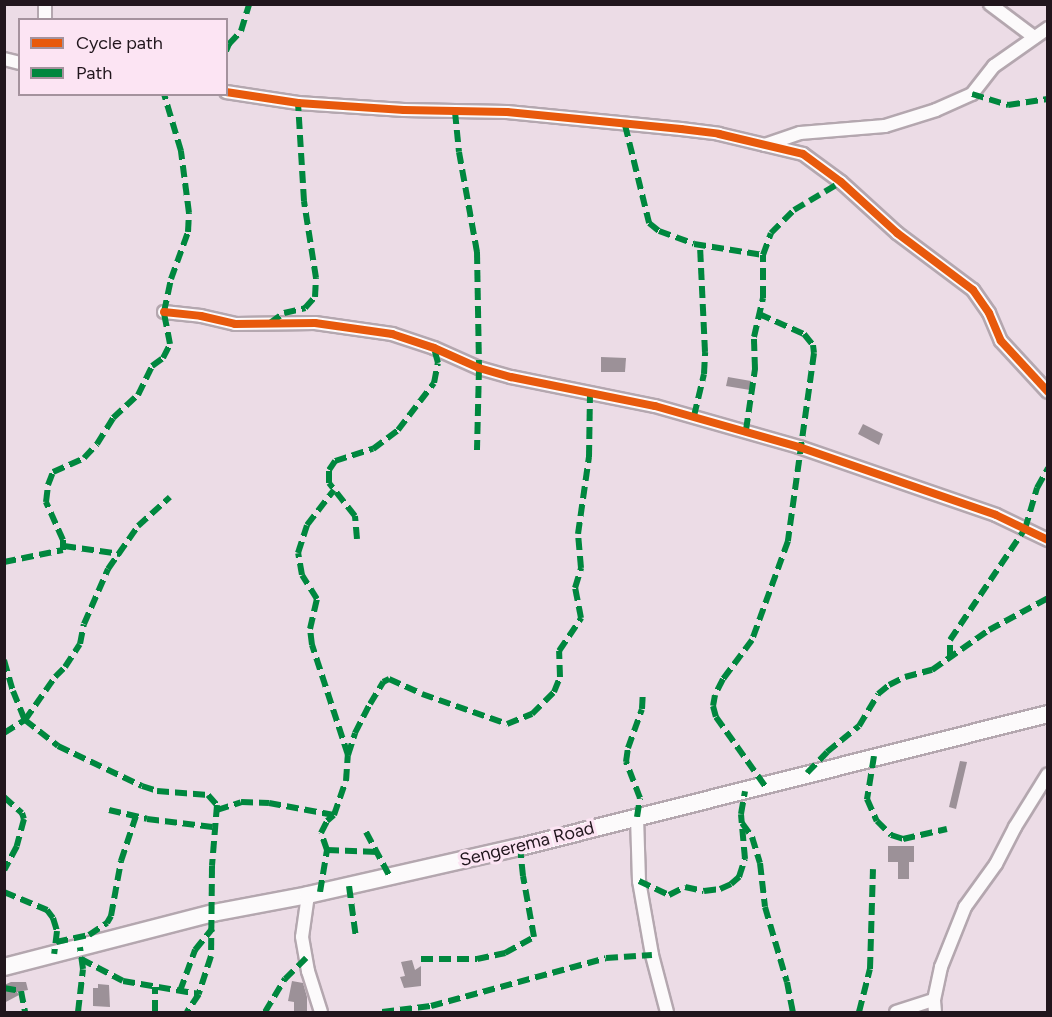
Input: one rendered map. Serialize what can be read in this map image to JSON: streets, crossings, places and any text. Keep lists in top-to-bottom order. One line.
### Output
{"streets":{"main road":["Sengerema Road"]},"legend":["Cycle path","Path"]}
